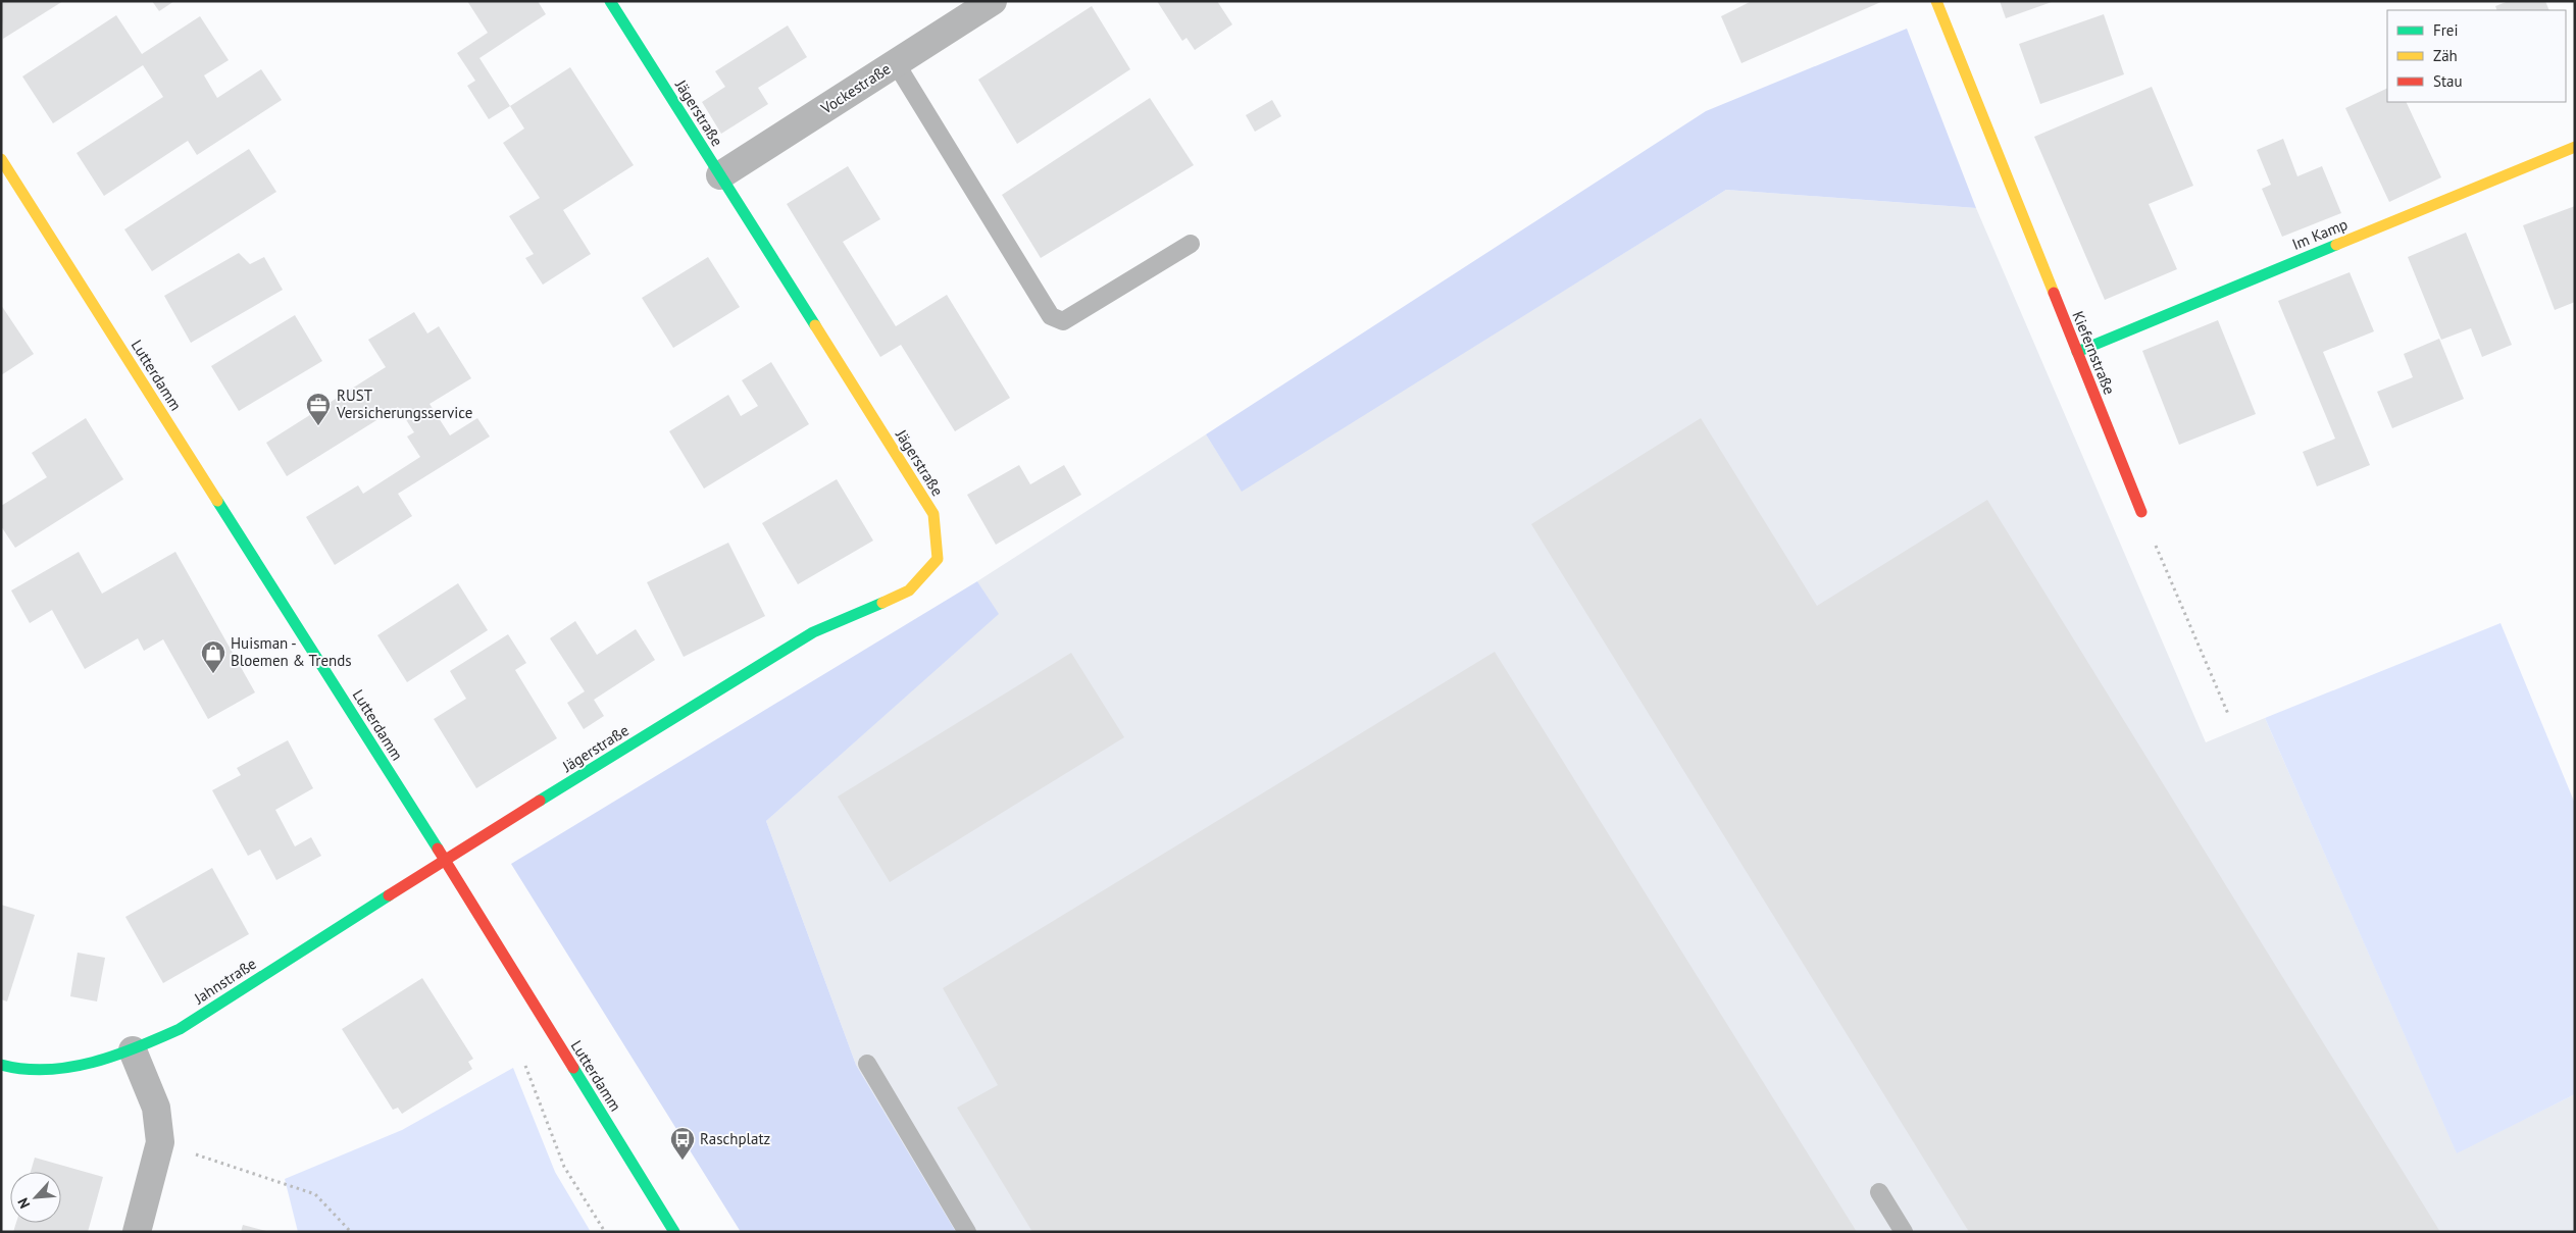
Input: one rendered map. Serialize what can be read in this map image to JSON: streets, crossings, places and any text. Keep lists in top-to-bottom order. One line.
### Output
{"streets":{"street":["Vockestraße","Jägerstraße","Im Kamp","Kiefernstraße","Lutterdamm","Jahnstraße"]},"crossings":[["Vockestraße","Jägerstraße"],["Jägerstraße","Lutterdamm"],["Jägerstraße","Jahnstraße"],["Im Kamp","Kiefernstraße"],["Lutterdamm","Jahnstraße"]],"places":{"office":["RUST Versicherungsservice"],"shop":["Huisman - Bloemen & Trends"],"bus stop":["Raschplatz"]},"legend":["Frei","Zäh","Stau"],"north":"bottom left"}
